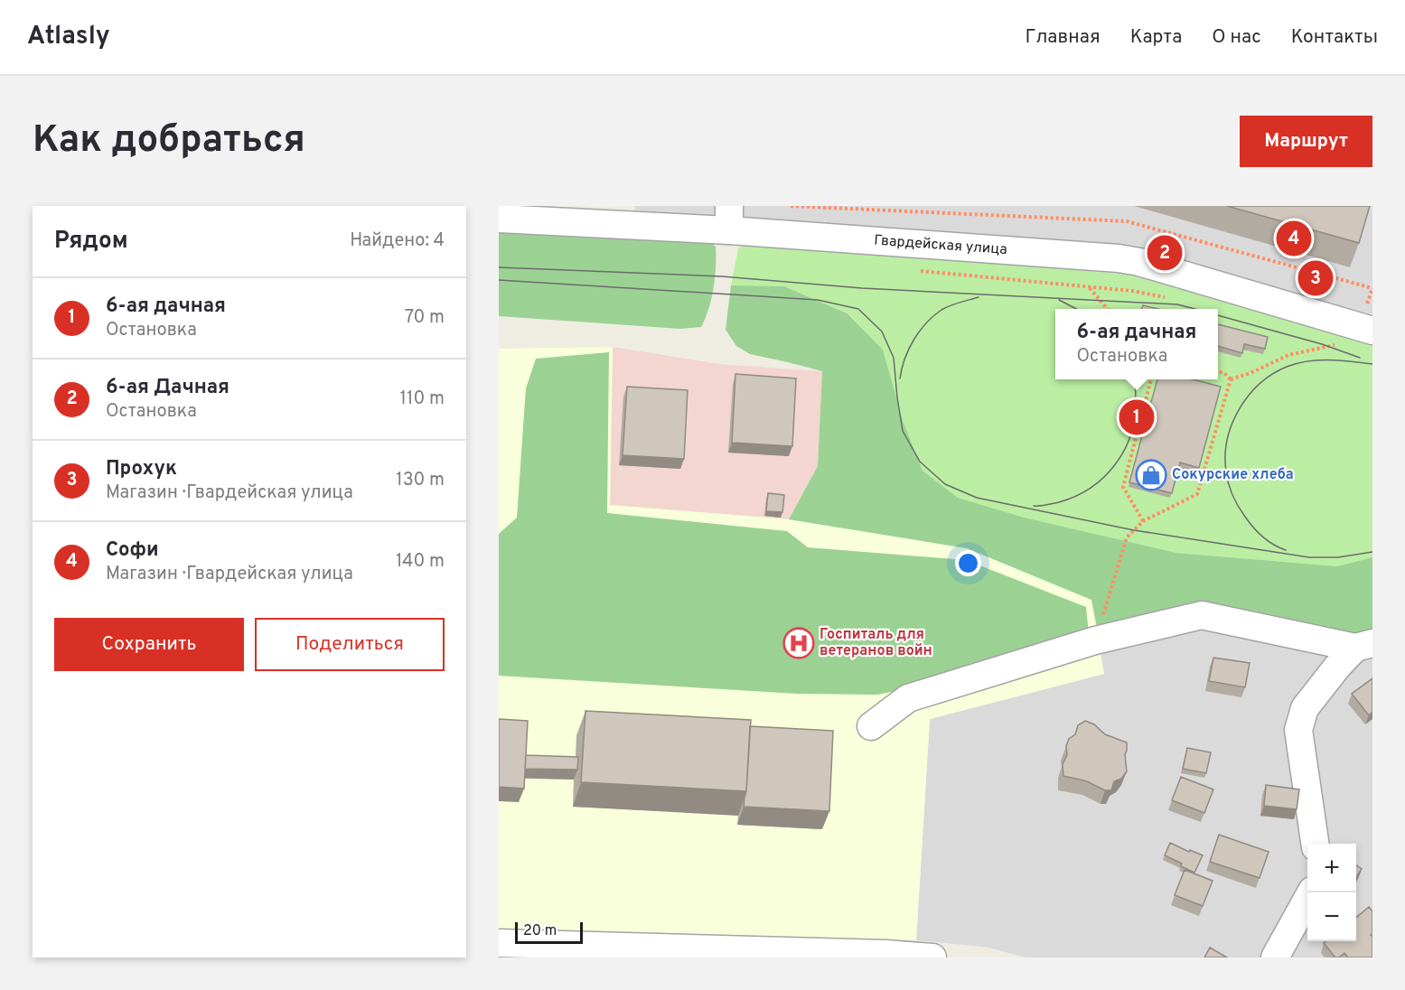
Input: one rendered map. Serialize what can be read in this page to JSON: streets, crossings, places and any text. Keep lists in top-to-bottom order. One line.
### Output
{"streets":{"street":["Гвардейская улица"]},"places":{"shop":["Сокурские хлеба"],"hospital":["Госпиталь для ветеранов войн"]},"scale_bar":"20 m","page":{"header":"Atlasly","nav":["Главная","Карта","О нас","Контакты"],"buttons":["Маршрут",["Сохранить","Поделиться"]],"title":"Как добраться","heading":["Рядом","Найдено: 4"],"pins":["4","2","3","1"],"list":[{"mark":"1","name":"6-ая дачная","note":"Остановка","value":"70 m"},{"mark":"2","name":"6-ая Дачная","note":"Остановка","value":"110 m"},{"mark":"3","name":"Прохук","note":"Магазин · Гвардейская улица","value":"130 m"},{"mark":"4","name":"Софи","note":"Магазин · Гвардейская улица","value":"140 m"}],"popup":["6-ая дачная","Остановка"],"map_buttons":["+","−"],"scale":"20 m"}}
